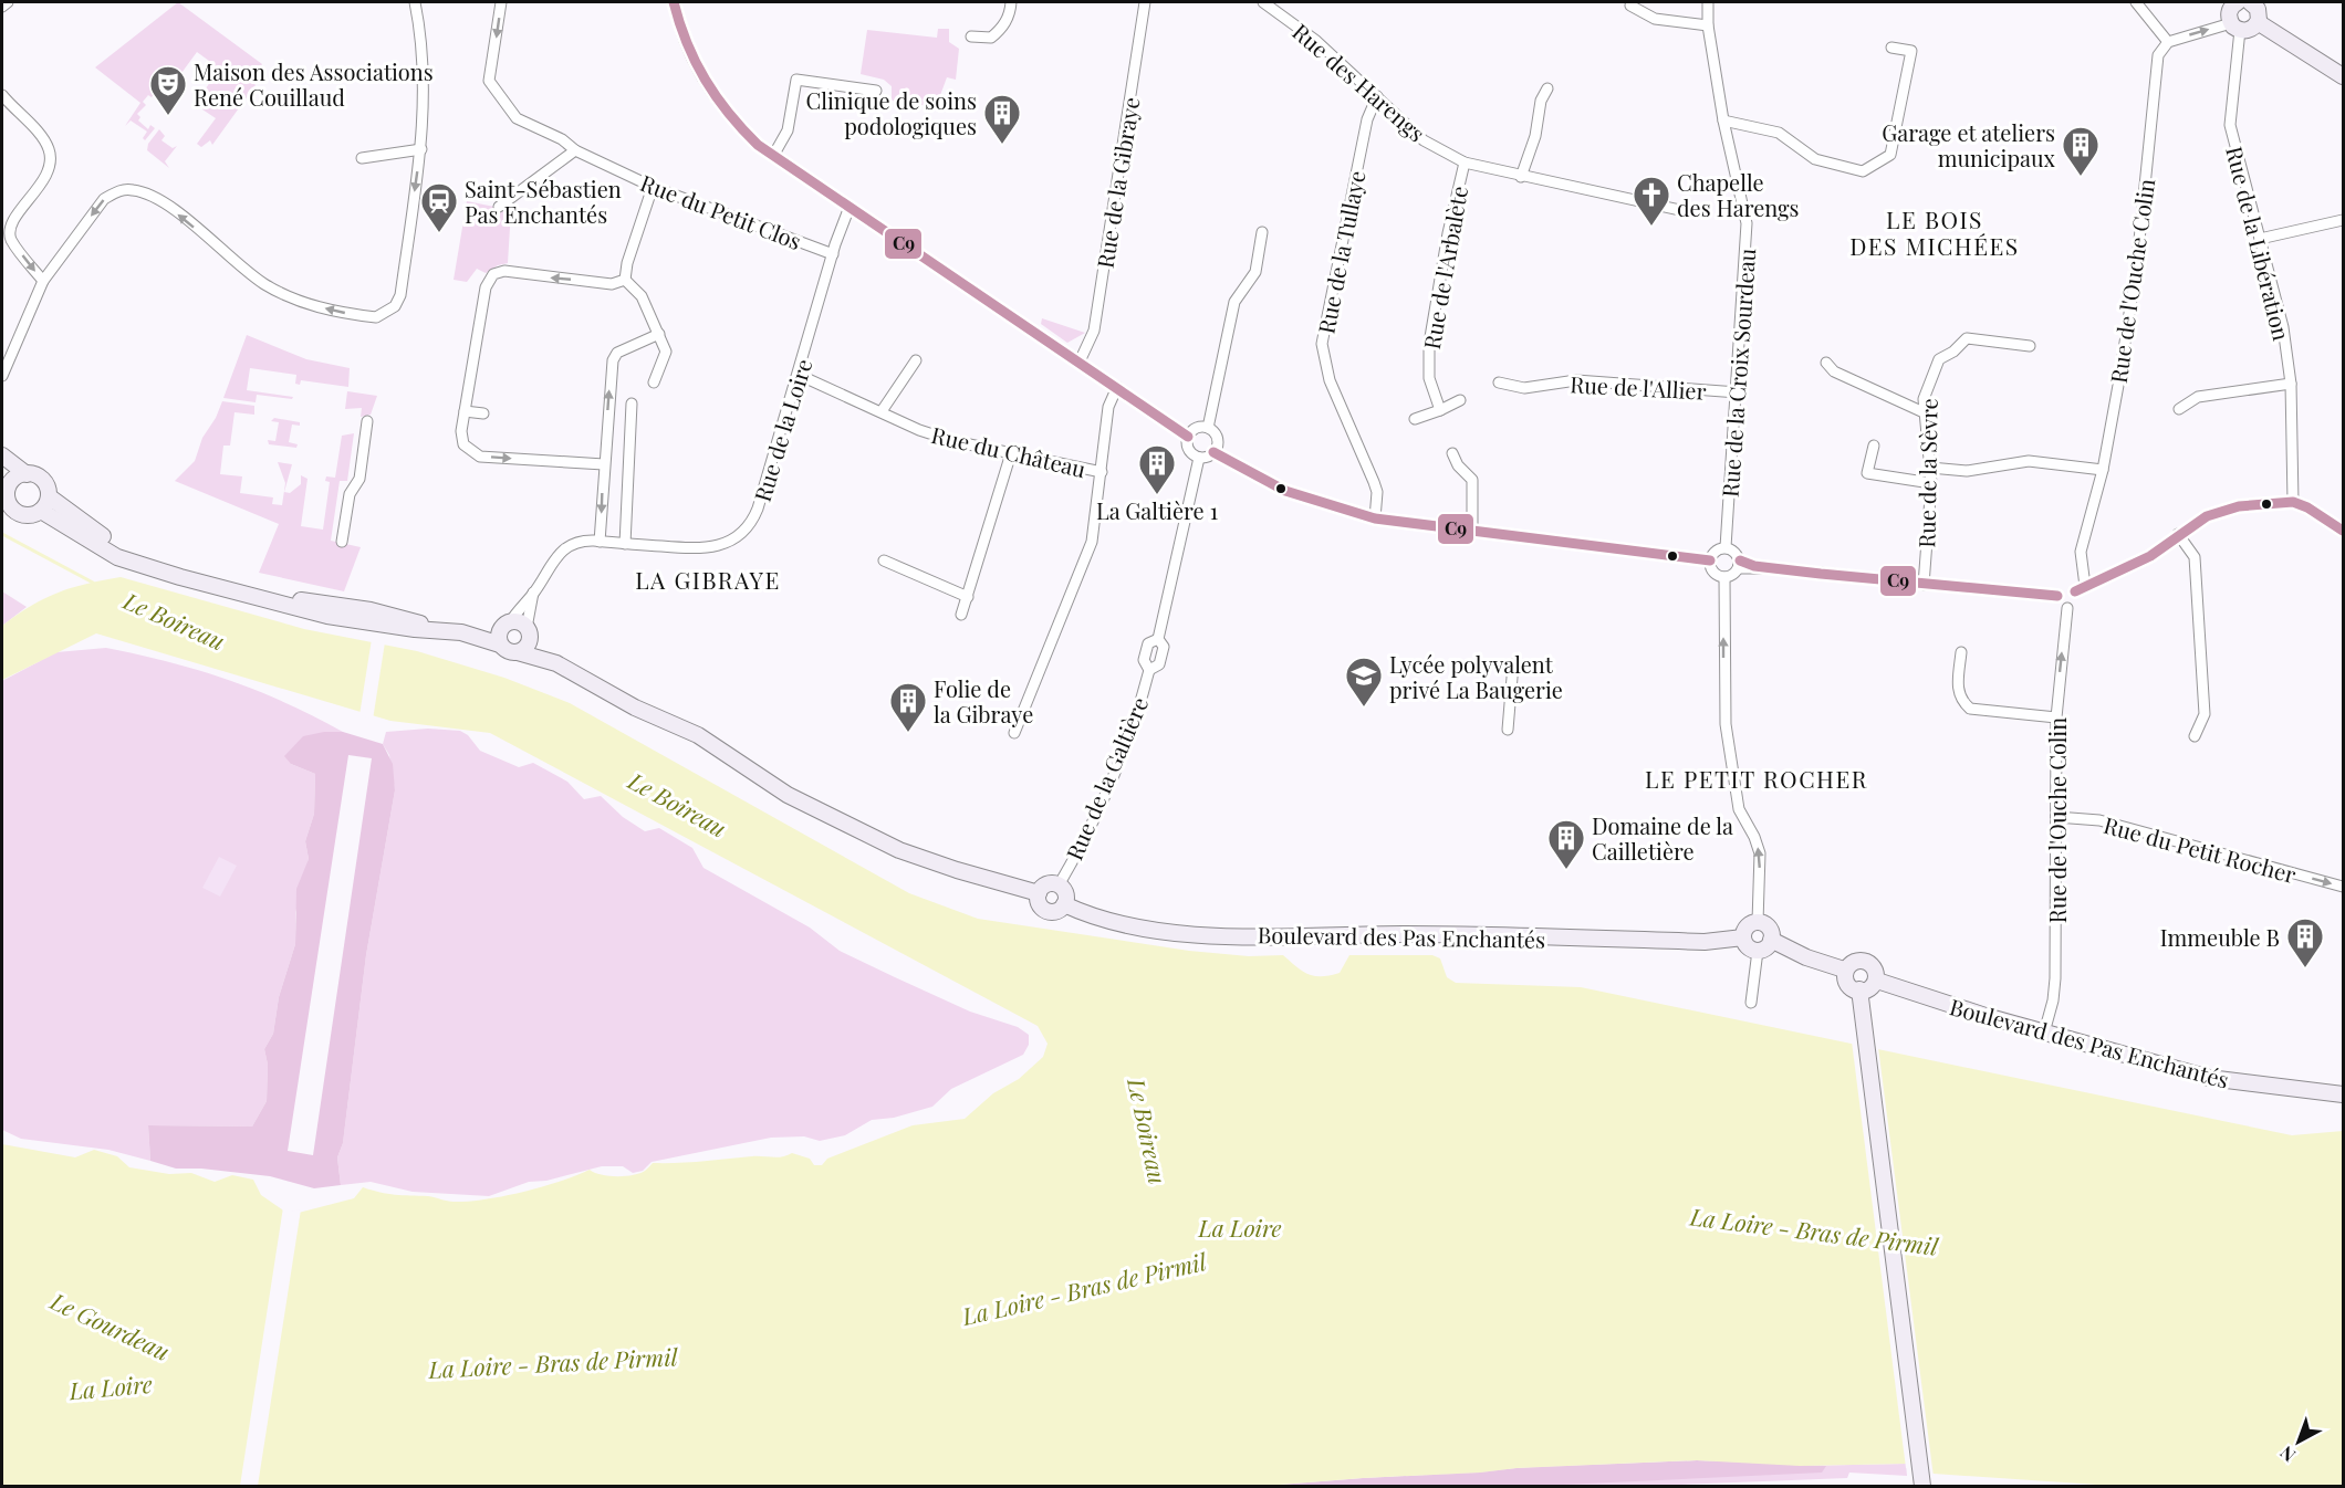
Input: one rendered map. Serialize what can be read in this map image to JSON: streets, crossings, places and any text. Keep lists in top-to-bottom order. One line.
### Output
{"streets":{"main road":["Boulevard des Pas Enchantés"],"street":["Rue des Harengs","Rue de la Gibraye","Rue du Petit Clos","Rue de la Libération","Rue de la Tullaye","Rue de l'Arbalète","Rue de l'Ouche Colin","Rue de la Croix Sourdeau","Rue de l'Allier","Rue de la Loire","Rue du Château","Rue de la Sèvre","Rue de la Galtière","Rue du Petit Rocher"]},"crossings":[["Rue des Harengs","Rue de la Tullaye"],["Rue des Harengs","Rue de l'Arbalète"],["Rue du Petit Clos","Rue de la Loire"],["Rue de l'Ouche Colin","Rue du Petit Rocher"],["Rue de l'Ouche Colin","Boulevard des Pas Enchantés"],["Rue de la Croix Sourdeau","Rue de l'Allier"],["Rue de la Loire","Rue du Château"],["Rue de la Galtière","Boulevard des Pas Enchantés"]],"one_way":["Rue du Petit Rocher"],"districts":["LE BOIS DES MICHÉES","LA GIBRAYE","LE PETIT ROCHER"],"water":["Le Boireau","La Loire","La Loire - Bras de Pirmil","Le Gourdeau"],"places":{"theatre":["Maison des Associations René Couillaud"],"building":["Clinique de soins podologiques","Garage et ateliers municipaux","La Galtière 1","Folie de la Gibraye","Domaine de la Cailletière","Immeuble B"],"church":["Chapelle des Harengs"],"station":["Saint-Sébastien Pas Enchantés"],"school or university":["Lycée polyvalent privé La Baugerie"]},"lines":["transit line C9"],"north":"bottom left"}
